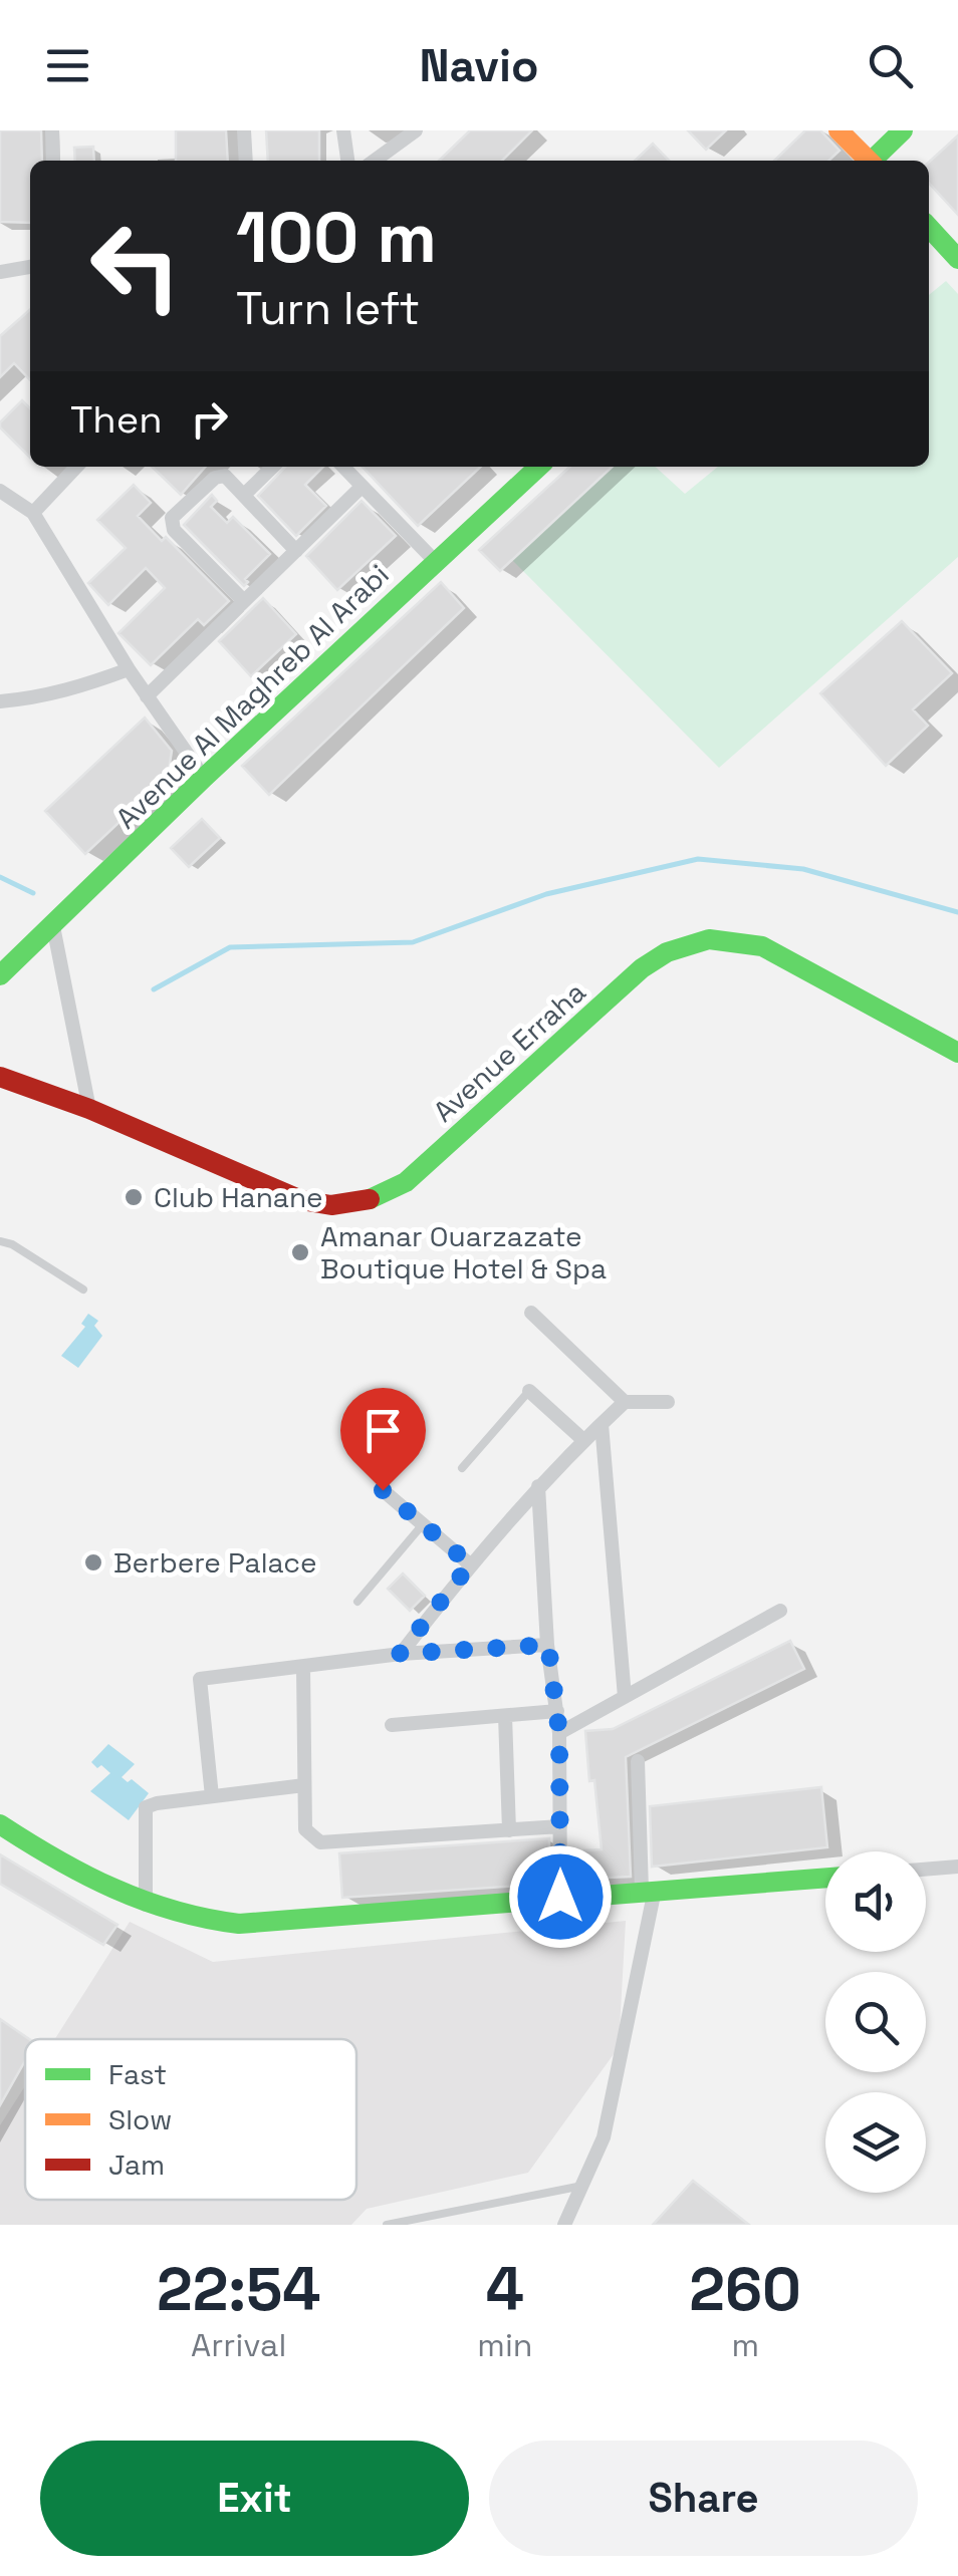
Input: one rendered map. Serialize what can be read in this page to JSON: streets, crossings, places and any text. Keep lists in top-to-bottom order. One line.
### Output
{"streets":{"street":["Avenue Al Maghreb Al Arabi","Avenue Erraha"]},"places":["Club Hanane","Amanar Ouarzazate Boutique Hotel & Spa","Berbere Palace"],"legend":["Fast","Slow","Jam"],"page":{"header":"Navio","turn":["100 m","Turn left"],"then":"Then","eta":["22:54","Arrival","4","min","260","m"],"buttons":["Exit","Share"]}}
